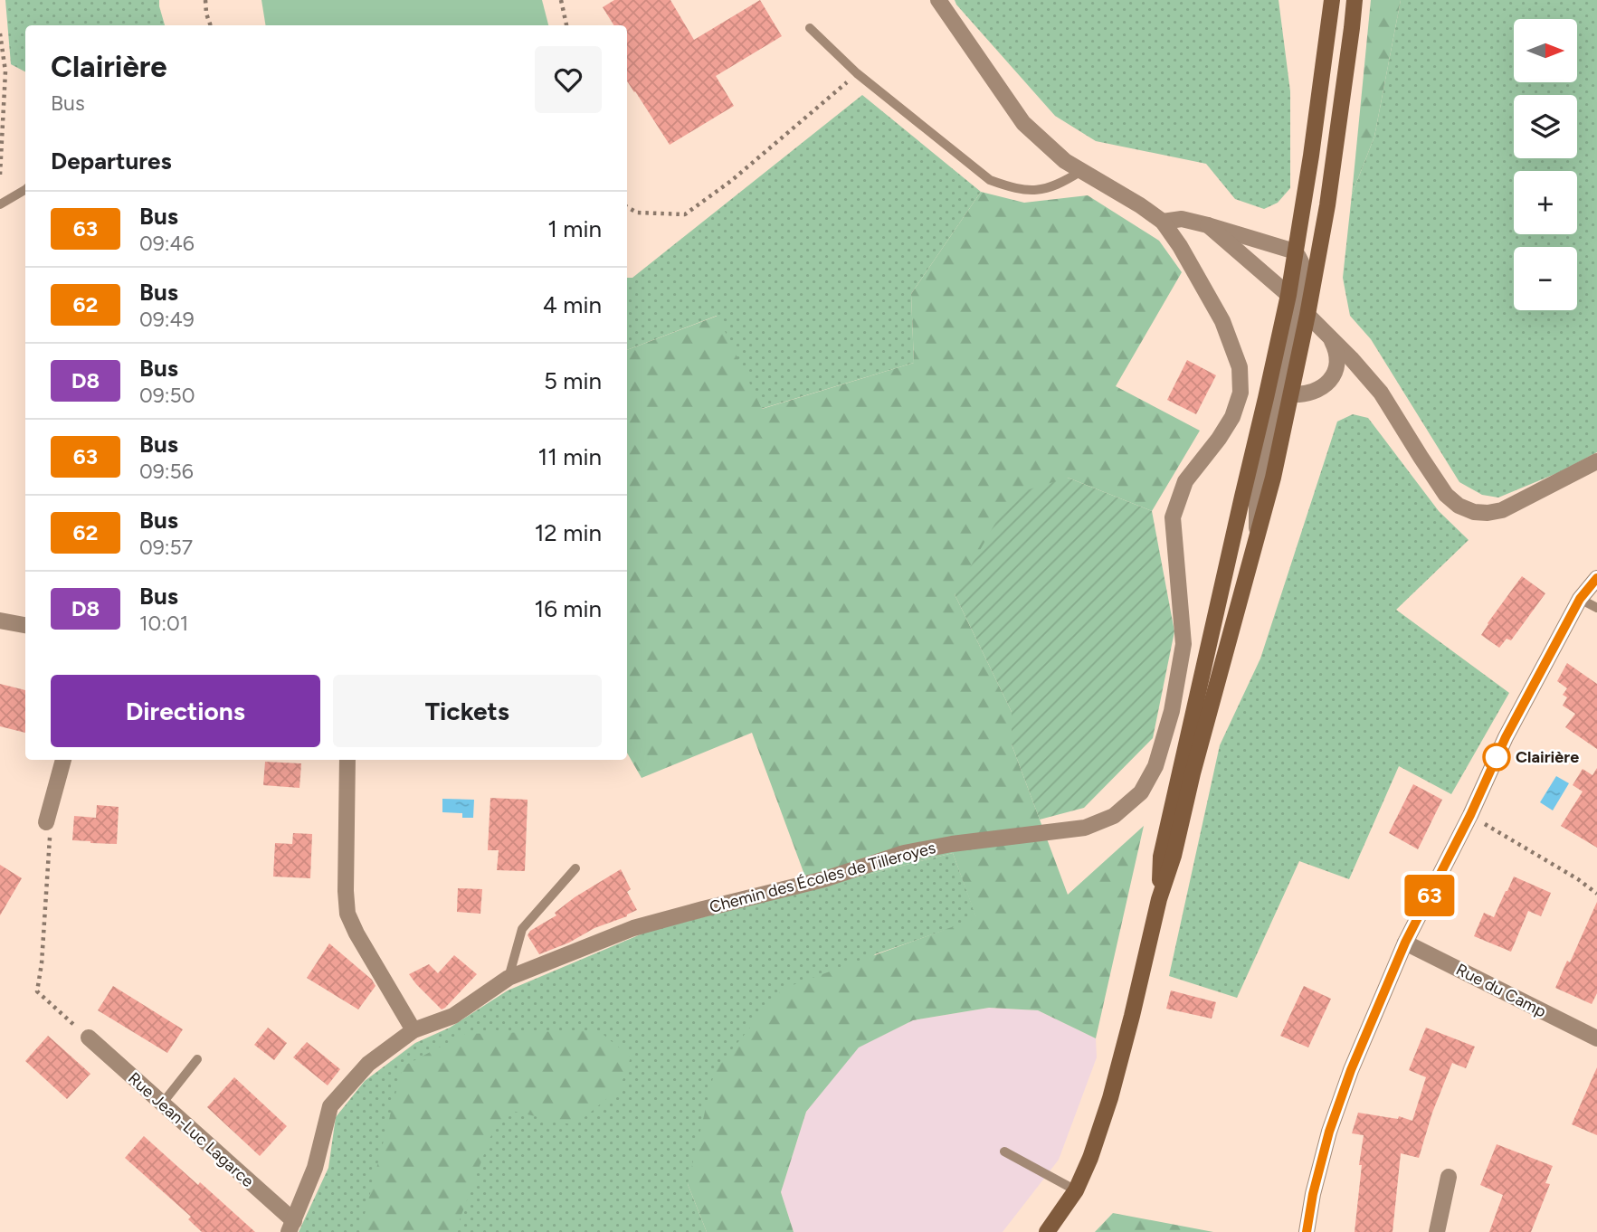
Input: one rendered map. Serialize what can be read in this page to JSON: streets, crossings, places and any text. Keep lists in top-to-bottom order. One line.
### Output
{"streets":{"street":["Chemin des Écoles de Tilleroyes","Rue du Camp","Rue Jean-Luc Lagarce"]},"crossings":[["Chemin des Écoles de Tilleroyes","Rue Jean-Luc Lagarce"]],"places":["Clairière"],"lines":["bus line 63"],"north":"right","page":{"on_map":"63","map_buttons":["+","−"],"heading":[["Clairière","Bus"],"Departures"],"list":[{"mark":"63","name":"Bus","note":"09:46","value":"1 min"},{"mark":"62","name":"Bus","note":"09:49","value":"4 min"},{"mark":"D8","name":"Bus","note":"09:50","value":"5 min"},{"mark":"63","name":"Bus","note":"09:56","value":"11 min"},{"mark":"62","name":"Bus","note":"09:57","value":"12 min"},{"mark":"D8","name":"Bus","note":"10:01","value":"16 min"}],"buttons":["Directions","Tickets"]}}
